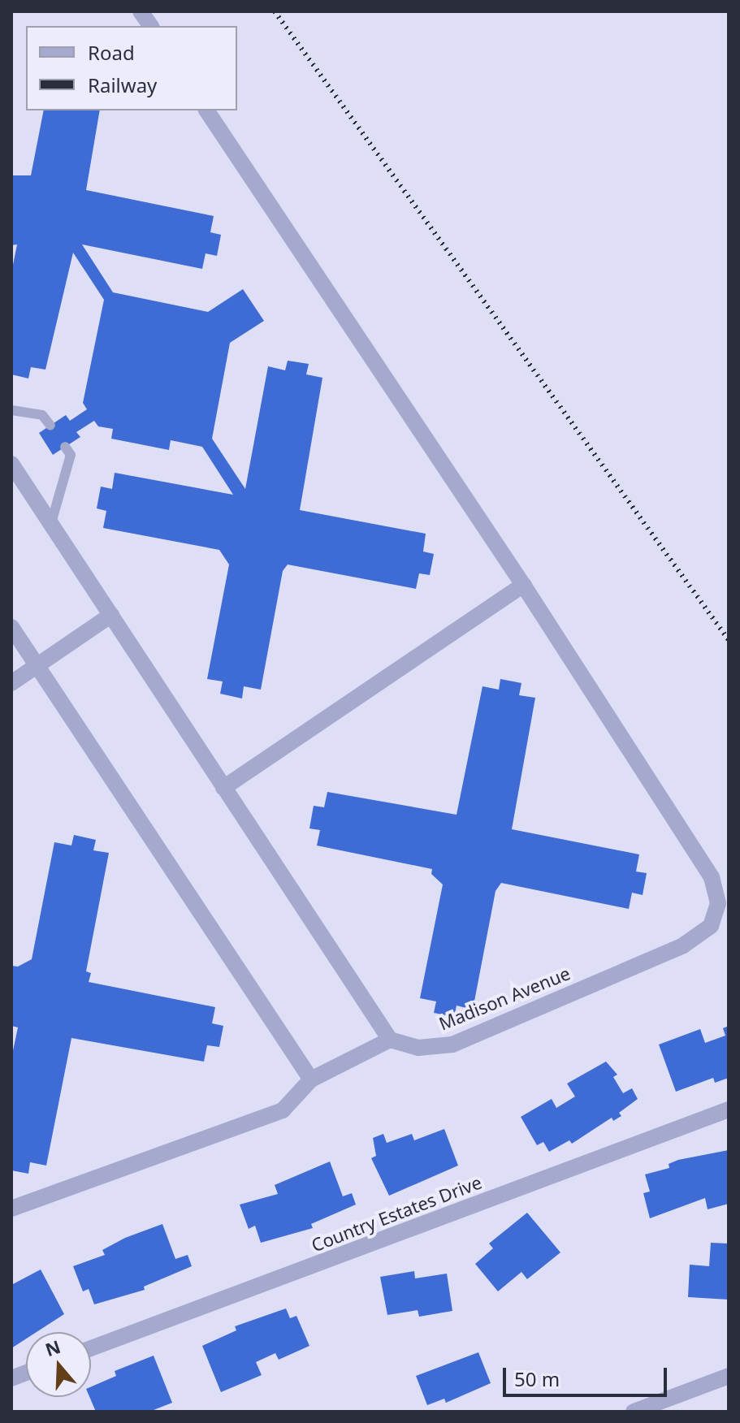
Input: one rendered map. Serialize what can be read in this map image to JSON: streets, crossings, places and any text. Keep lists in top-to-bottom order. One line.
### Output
{"streets":{"street":["Madison Avenue","Country Estates Drive"]},"legend":["Road","Railway"],"scale_bar":"50 m","north":"top"}
